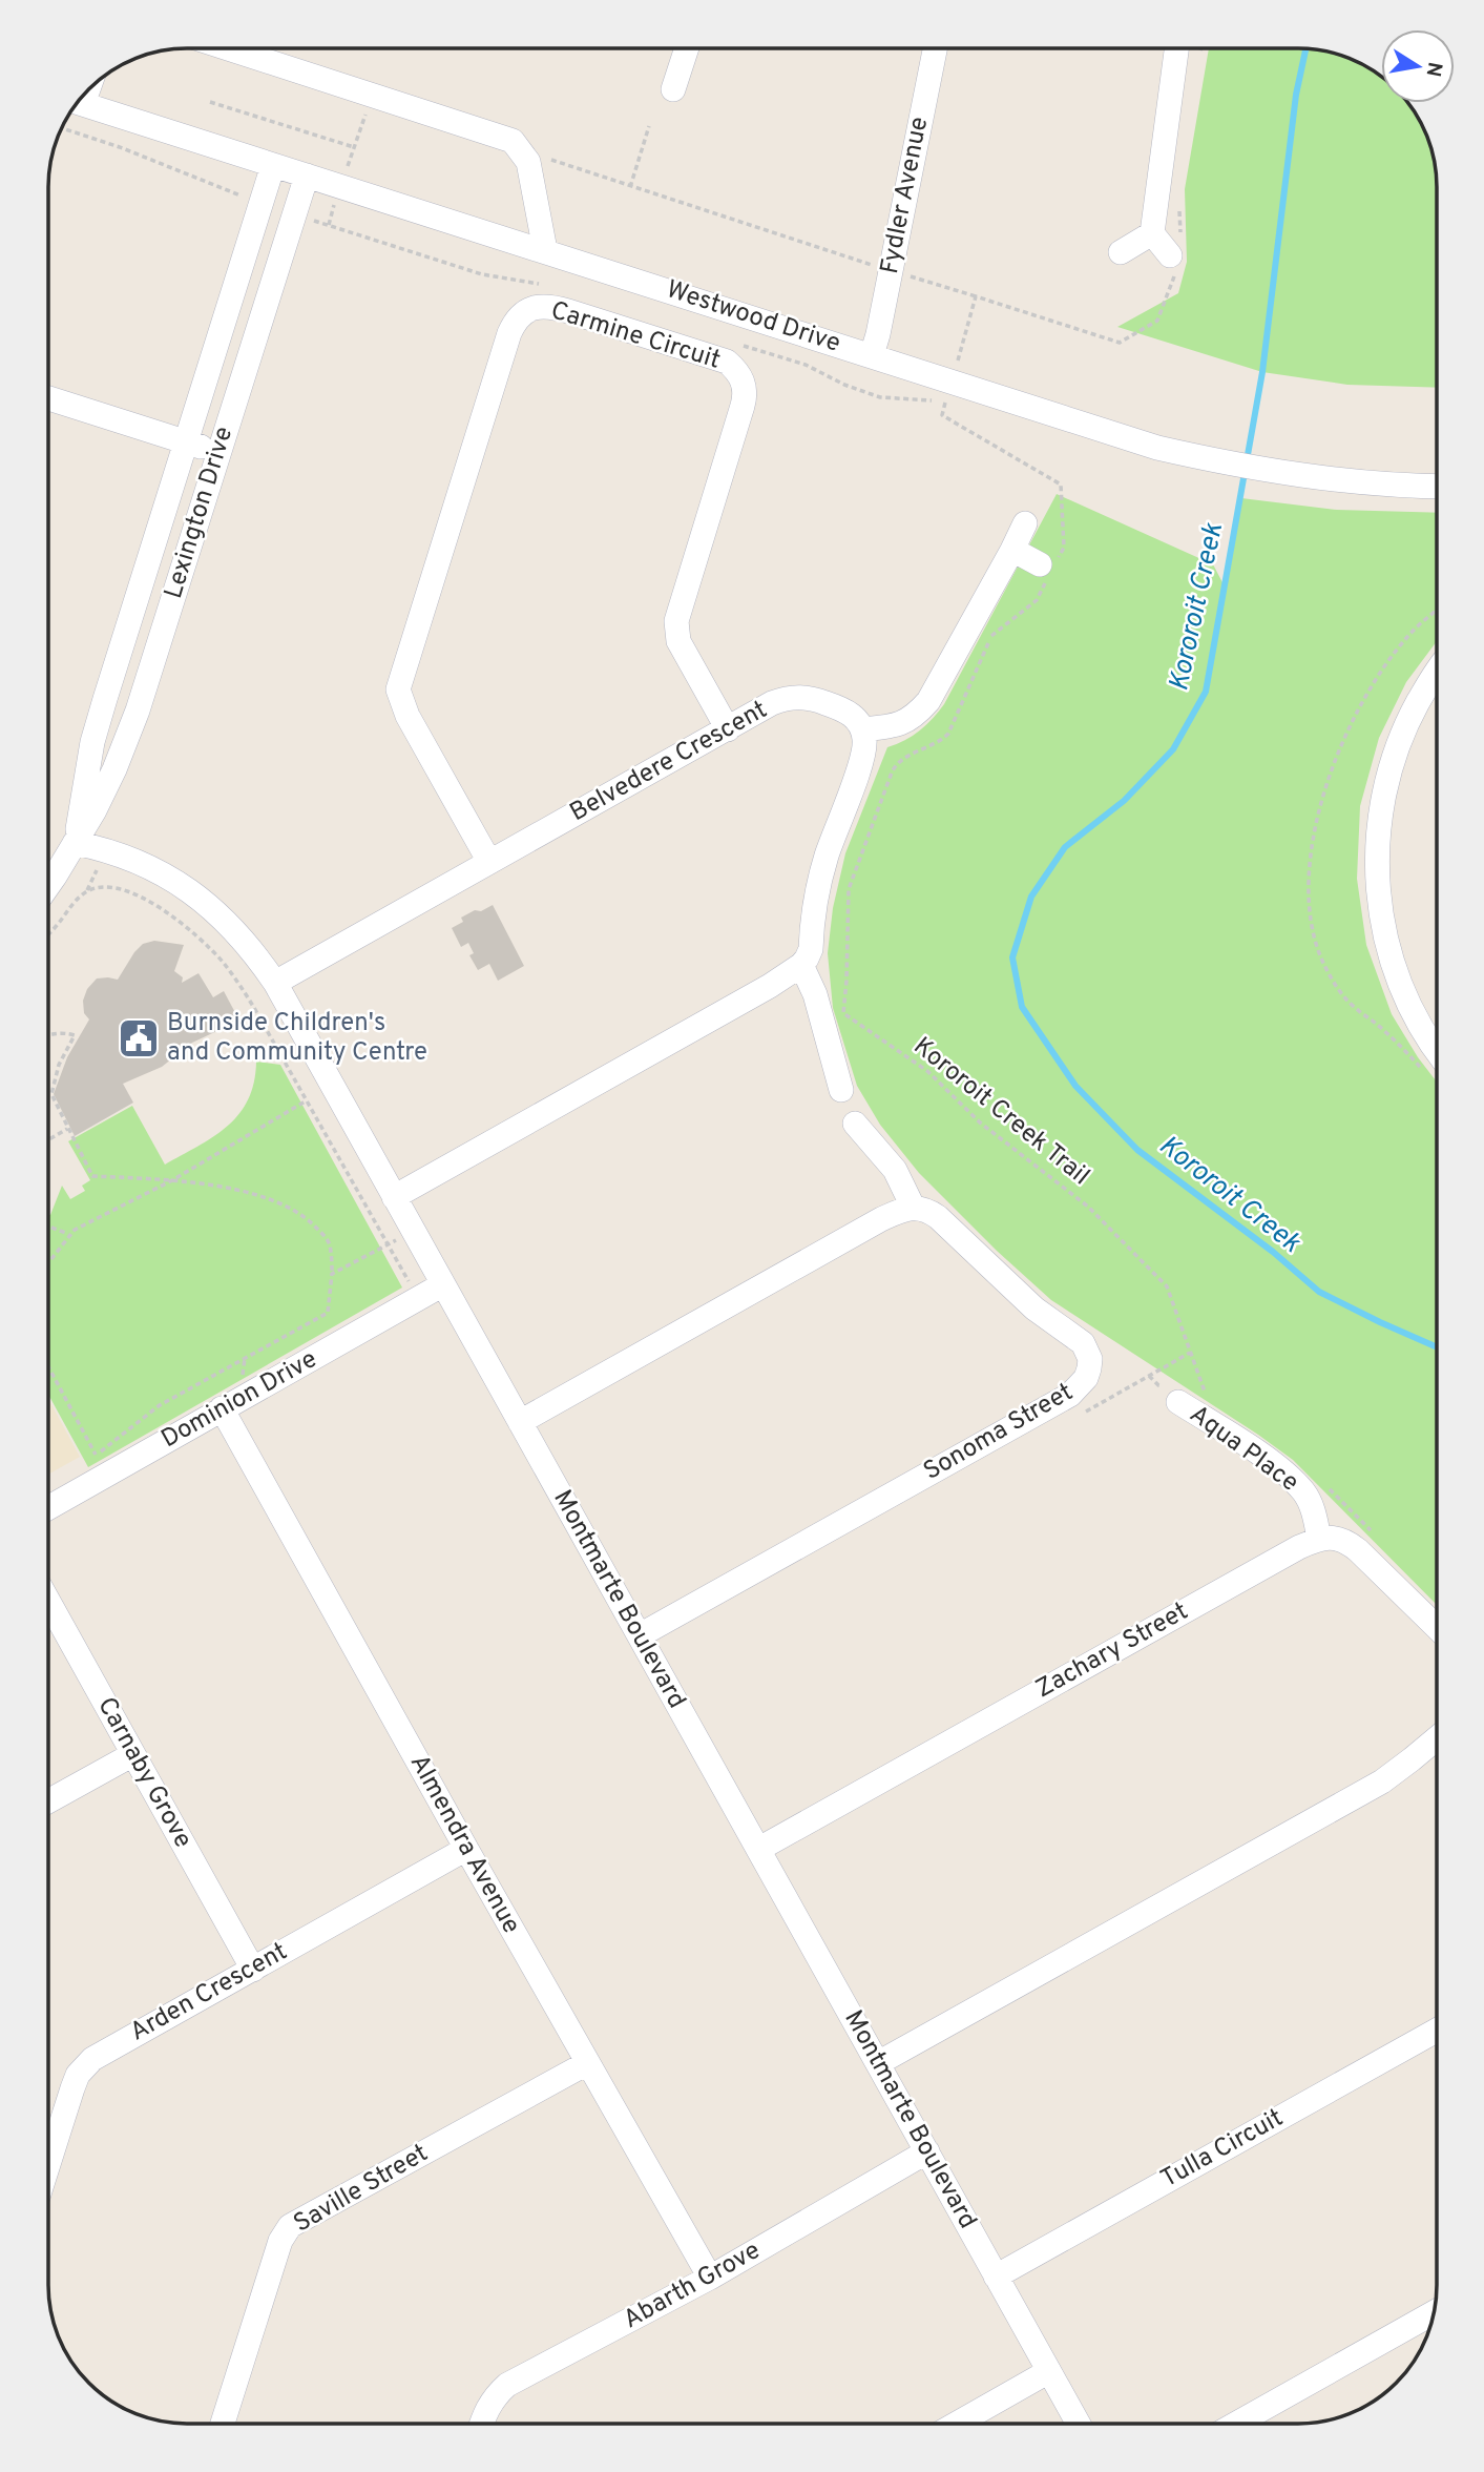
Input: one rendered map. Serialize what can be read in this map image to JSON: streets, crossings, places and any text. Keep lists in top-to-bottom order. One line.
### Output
{"streets":{"street":["Fydler Avenue","Westwood Drive","Carmine Circuit","Lexington Drive","Belvedere Crescent","Dominion Drive","Sonoma Street","Aqua Place","Montmarte Boulevard","Zachary Street","Carnaby Grove","Almendra Avenue","Arden Crescent","Tulla Circuit","Saville Street","Abarth Grove"],"path":["Kororoit Creek Trail"]},"crossings":[["Fydler Avenue","Westwood Drive"],["Westwood Drive","Lexington Drive"],["Carmine Circuit","Belvedere Crescent"],["Lexington Drive","Montmarte Boulevard"],["Belvedere Crescent","Montmarte Boulevard"],["Dominion Drive","Montmarte Boulevard"],["Dominion Drive","Almendra Avenue"],["Sonoma Street","Montmarte Boulevard"],["Aqua Place","Zachary Street"],["Montmarte Boulevard","Zachary Street"],["Montmarte Boulevard","Tulla Circuit"],["Montmarte Boulevard","Abarth Grove"],["Carnaby Grove","Arden Crescent"],["Almendra Avenue","Arden Crescent"],["Almendra Avenue","Saville Street"],["Almendra Avenue","Abarth Grove"]],"water":["Kororoit Creek"],"places":{"public building":["Burnside Children's and Community Centre"]},"north":"right"}
